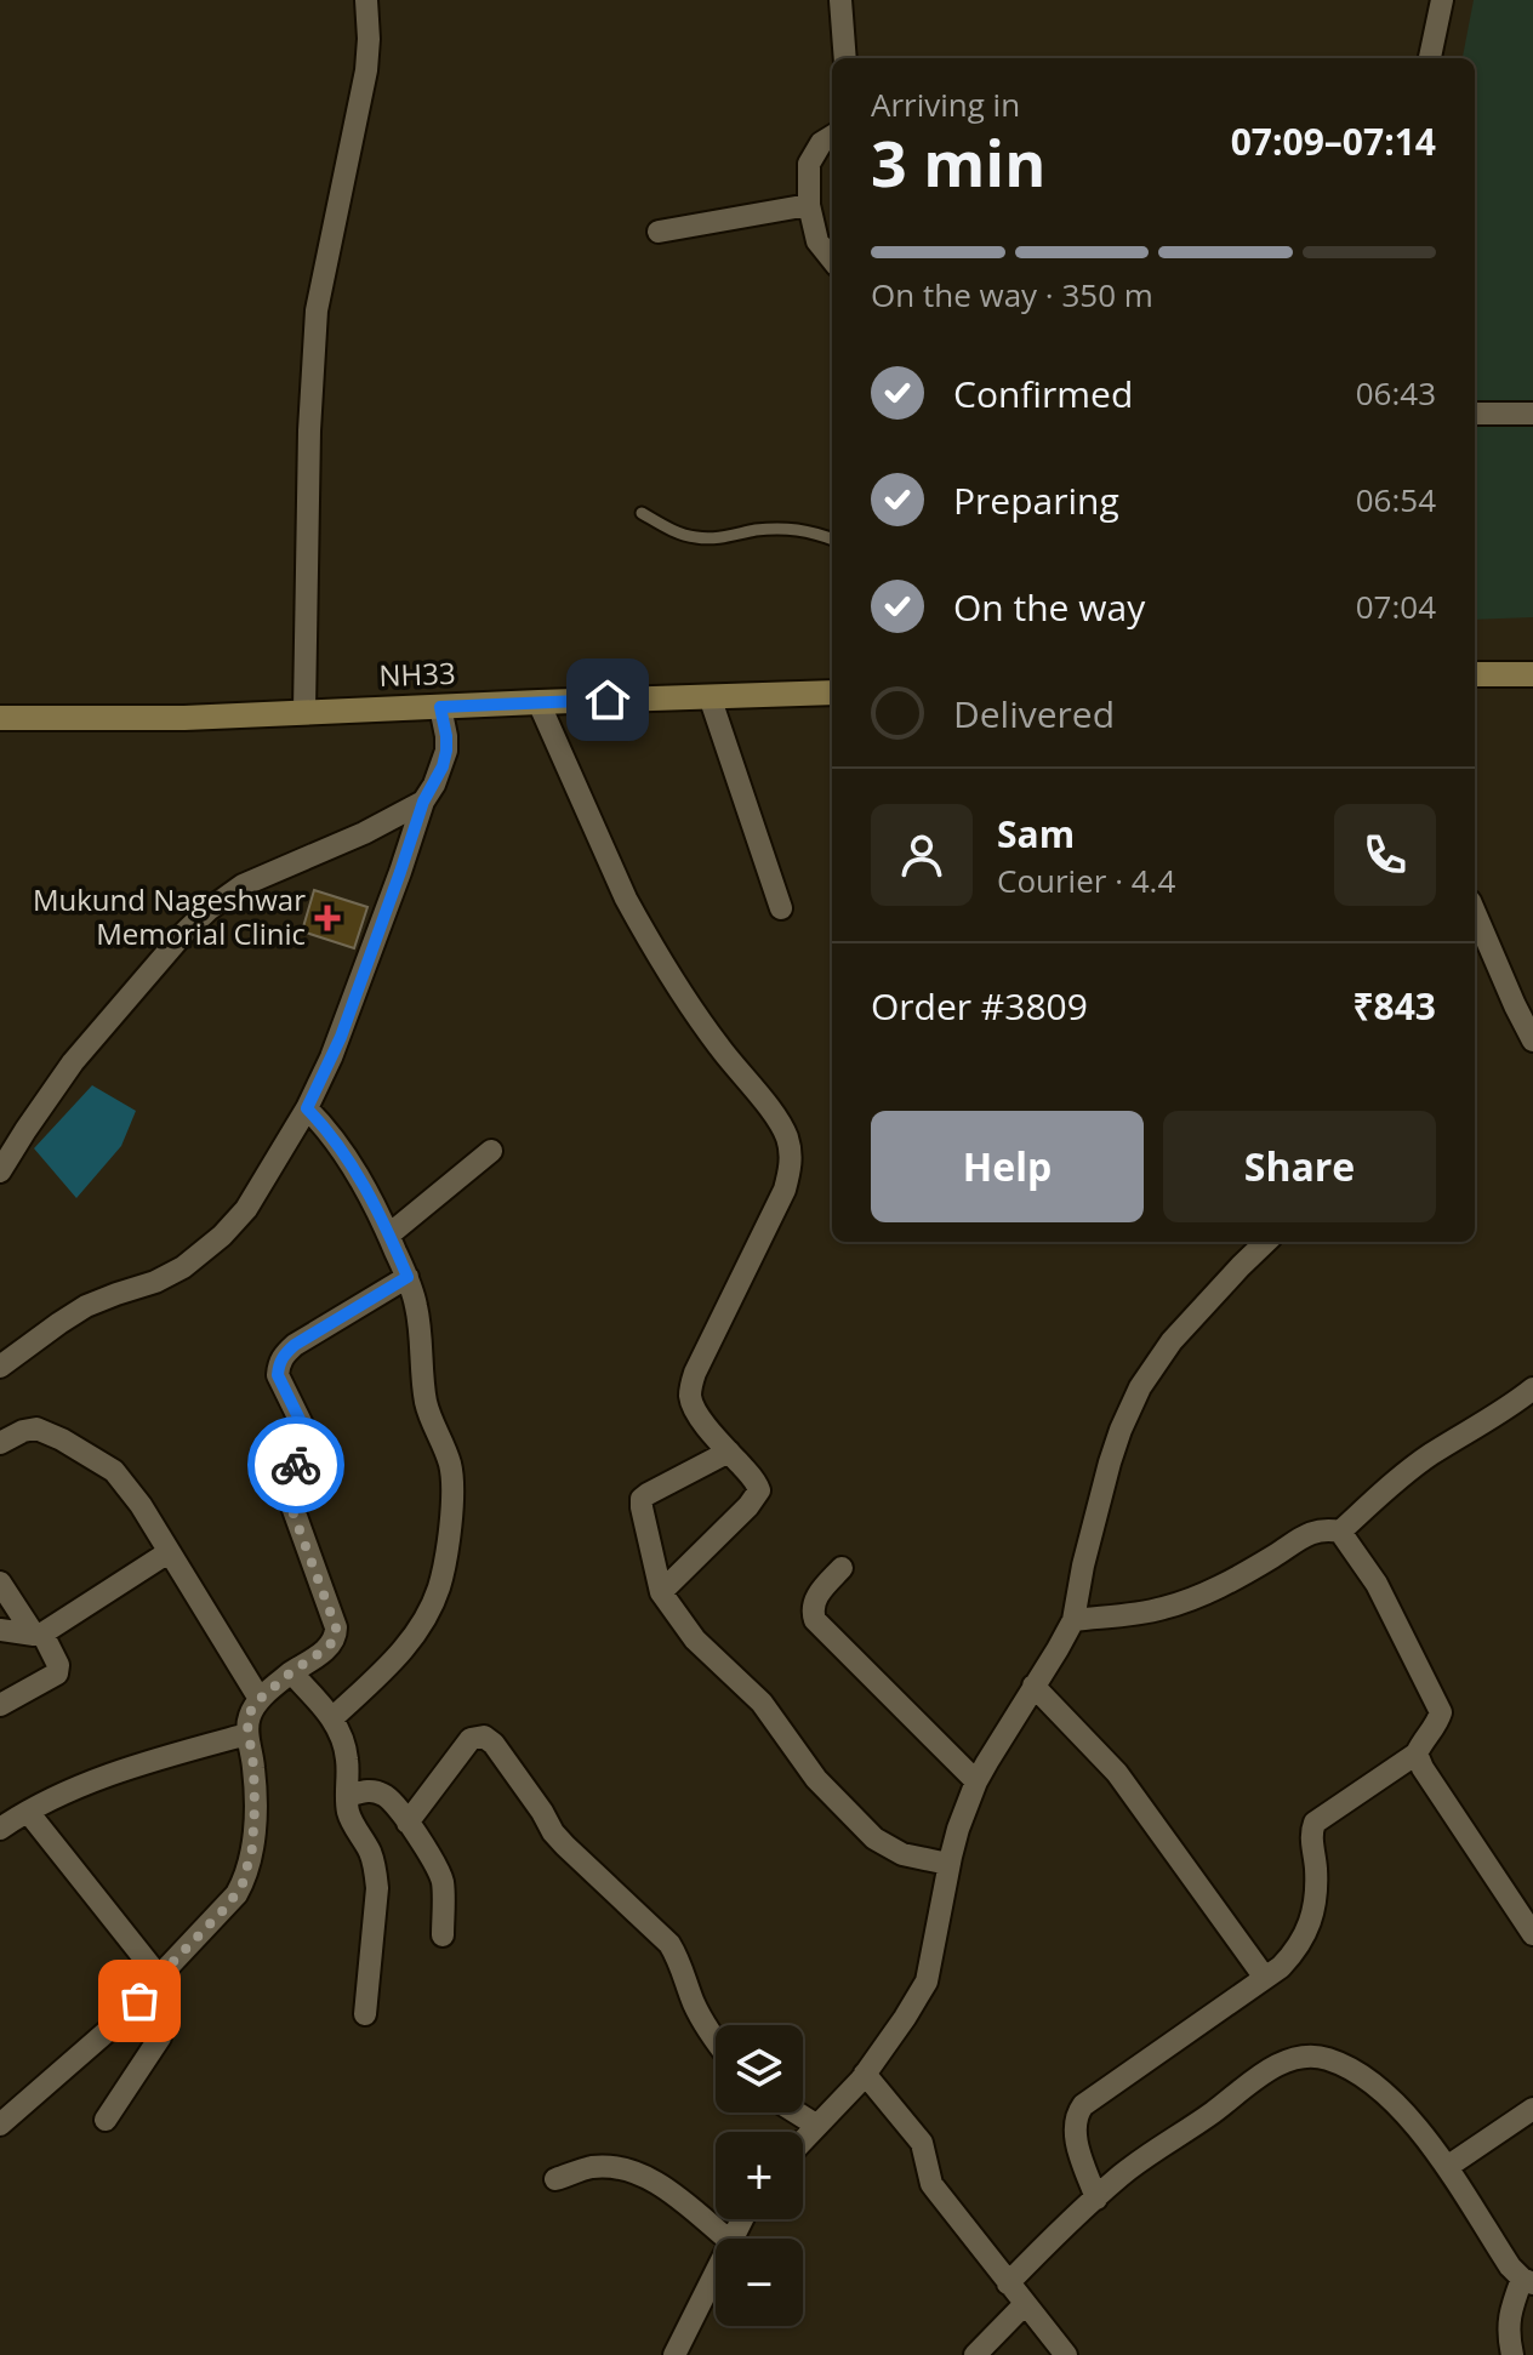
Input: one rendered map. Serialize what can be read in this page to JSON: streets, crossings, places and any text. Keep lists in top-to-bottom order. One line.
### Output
{"streets":{"main road":["NH33"]},"places":{"health":["Mukund Nageshwar Memorial Clinic"]},"page":{"heading":["3 min","Arriving in","07:09–07:14"],"panel":["Sam","Courier · 4.4","Order #3809","₹843"],"bar":"On the way · 350 m","list":[["Confirmed","06:43"],["Preparing","06:54"],["On the way","07:04"],"Delivered"],"buttons":["Help","Share"],"map_buttons":["+","−"]}}
